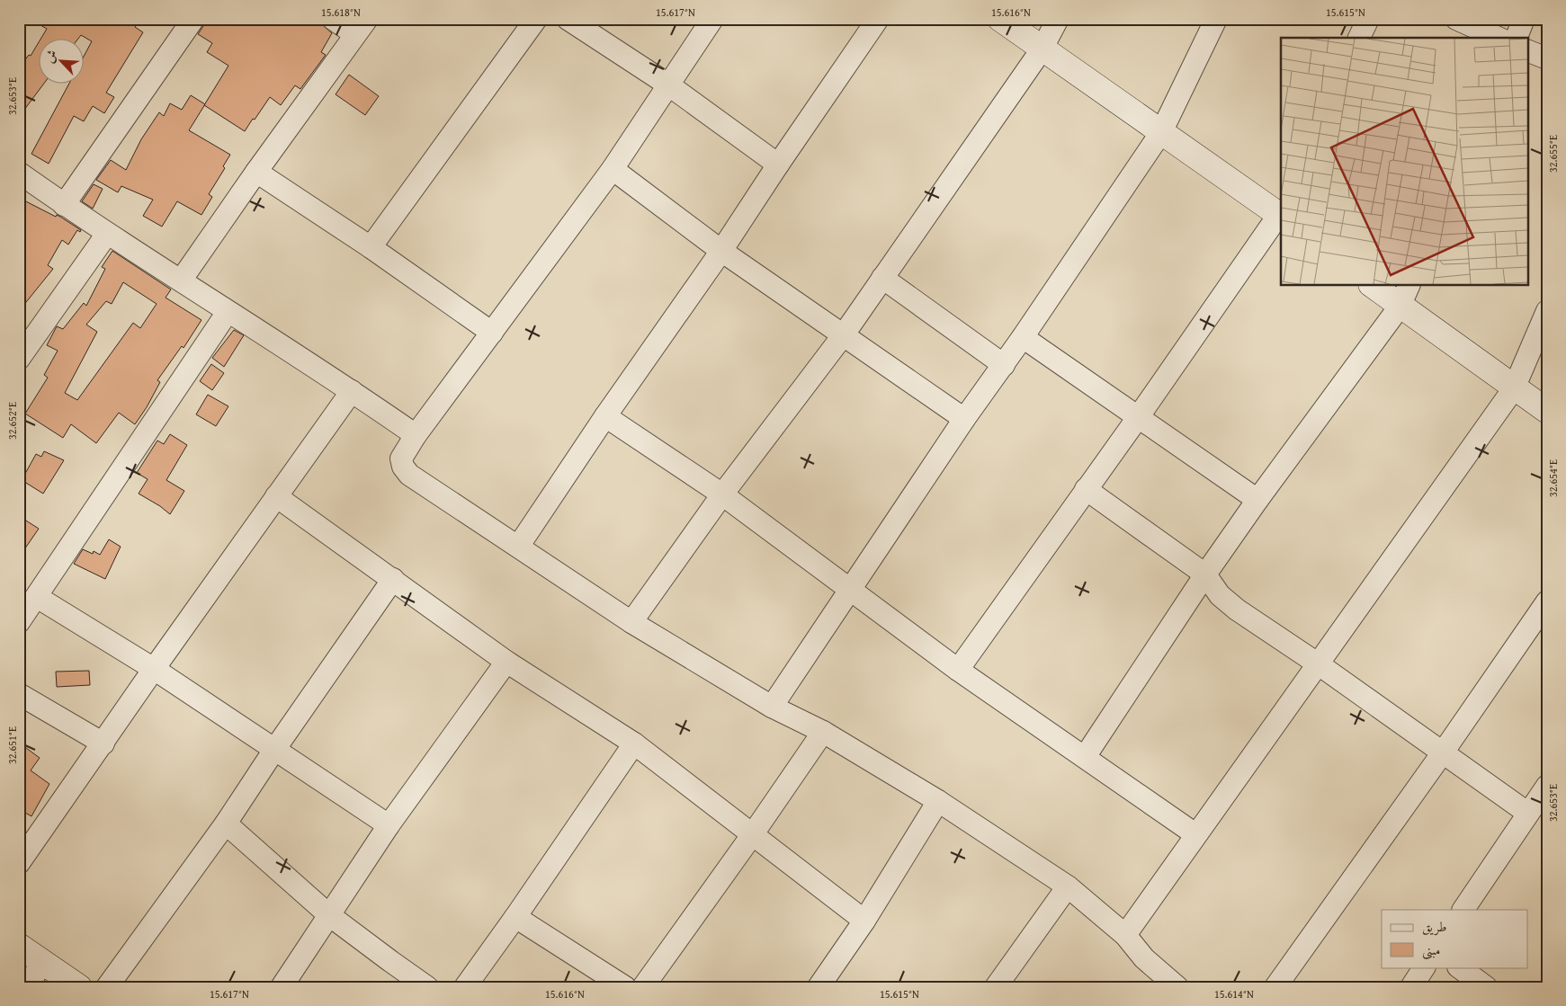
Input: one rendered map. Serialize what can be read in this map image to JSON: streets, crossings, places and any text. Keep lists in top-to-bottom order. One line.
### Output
{"legend":["طريق","مبنى"],"north":"top left","coordinates":["15.618°N","15.617°N","15.616°N","15.615°N","32.653°E","32.655°E","32.652°E","32.654°E","32.651°E","15.614°N"]}
